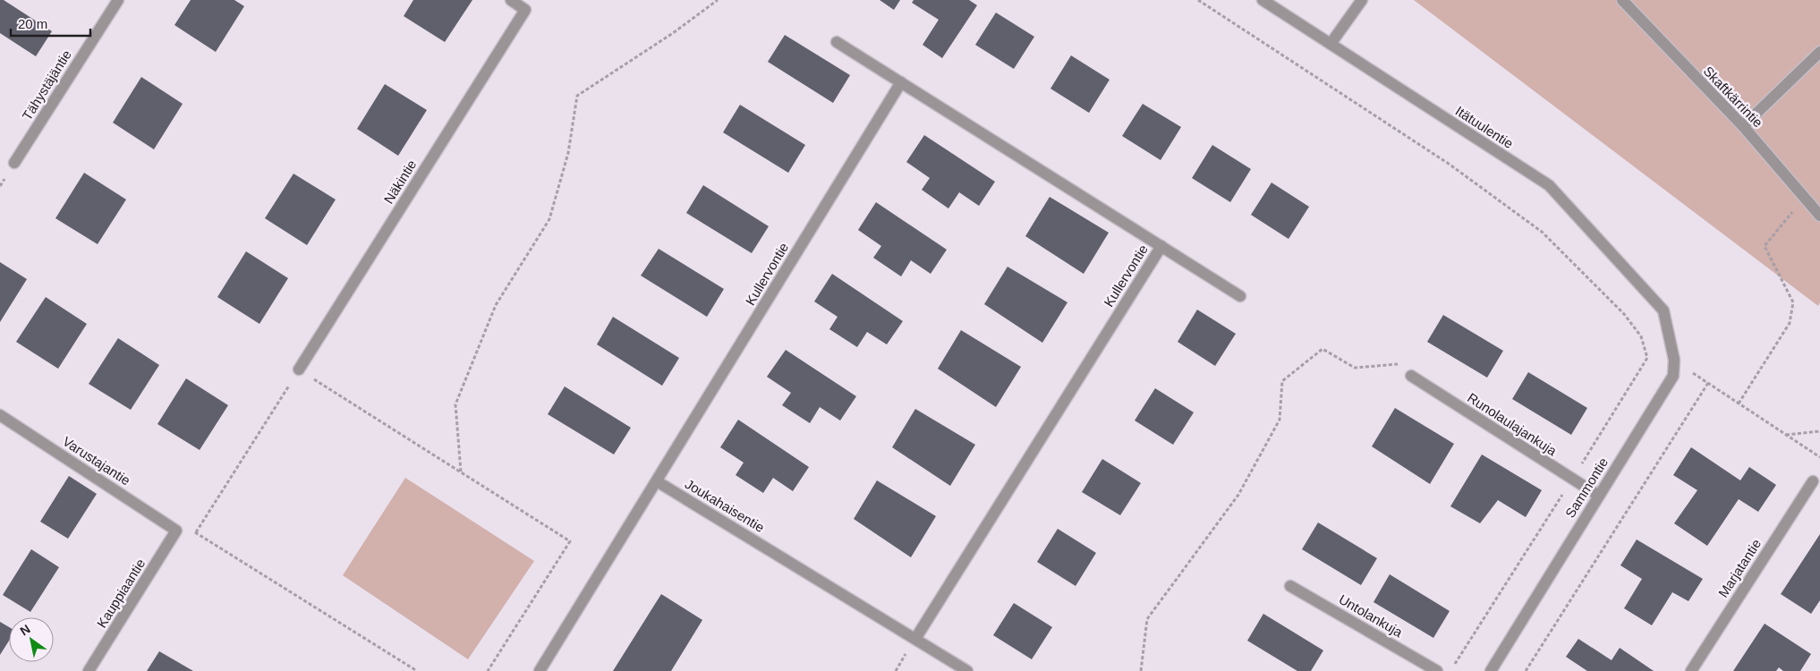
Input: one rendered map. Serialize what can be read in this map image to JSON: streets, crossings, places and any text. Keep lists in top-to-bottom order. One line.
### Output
{"streets":{"street":["Tähystäjäntie","Skaftkärrintie","Itätuulentie","Näkintie","Kullervontie","Runolaulajankuja","Varustajantie","Sammontie","Joukahaisentie","Marjatantie","Kauppiaantie","Untolankuja"]},"crossings":[["Itätuulentie","Sammontie"],["Kullervontie","Joukahaisentie"],["Runolaulajankuja","Sammontie"],["Varustajantie","Kauppiaantie"]],"scale_bar":"20 m","north":"top left"}
